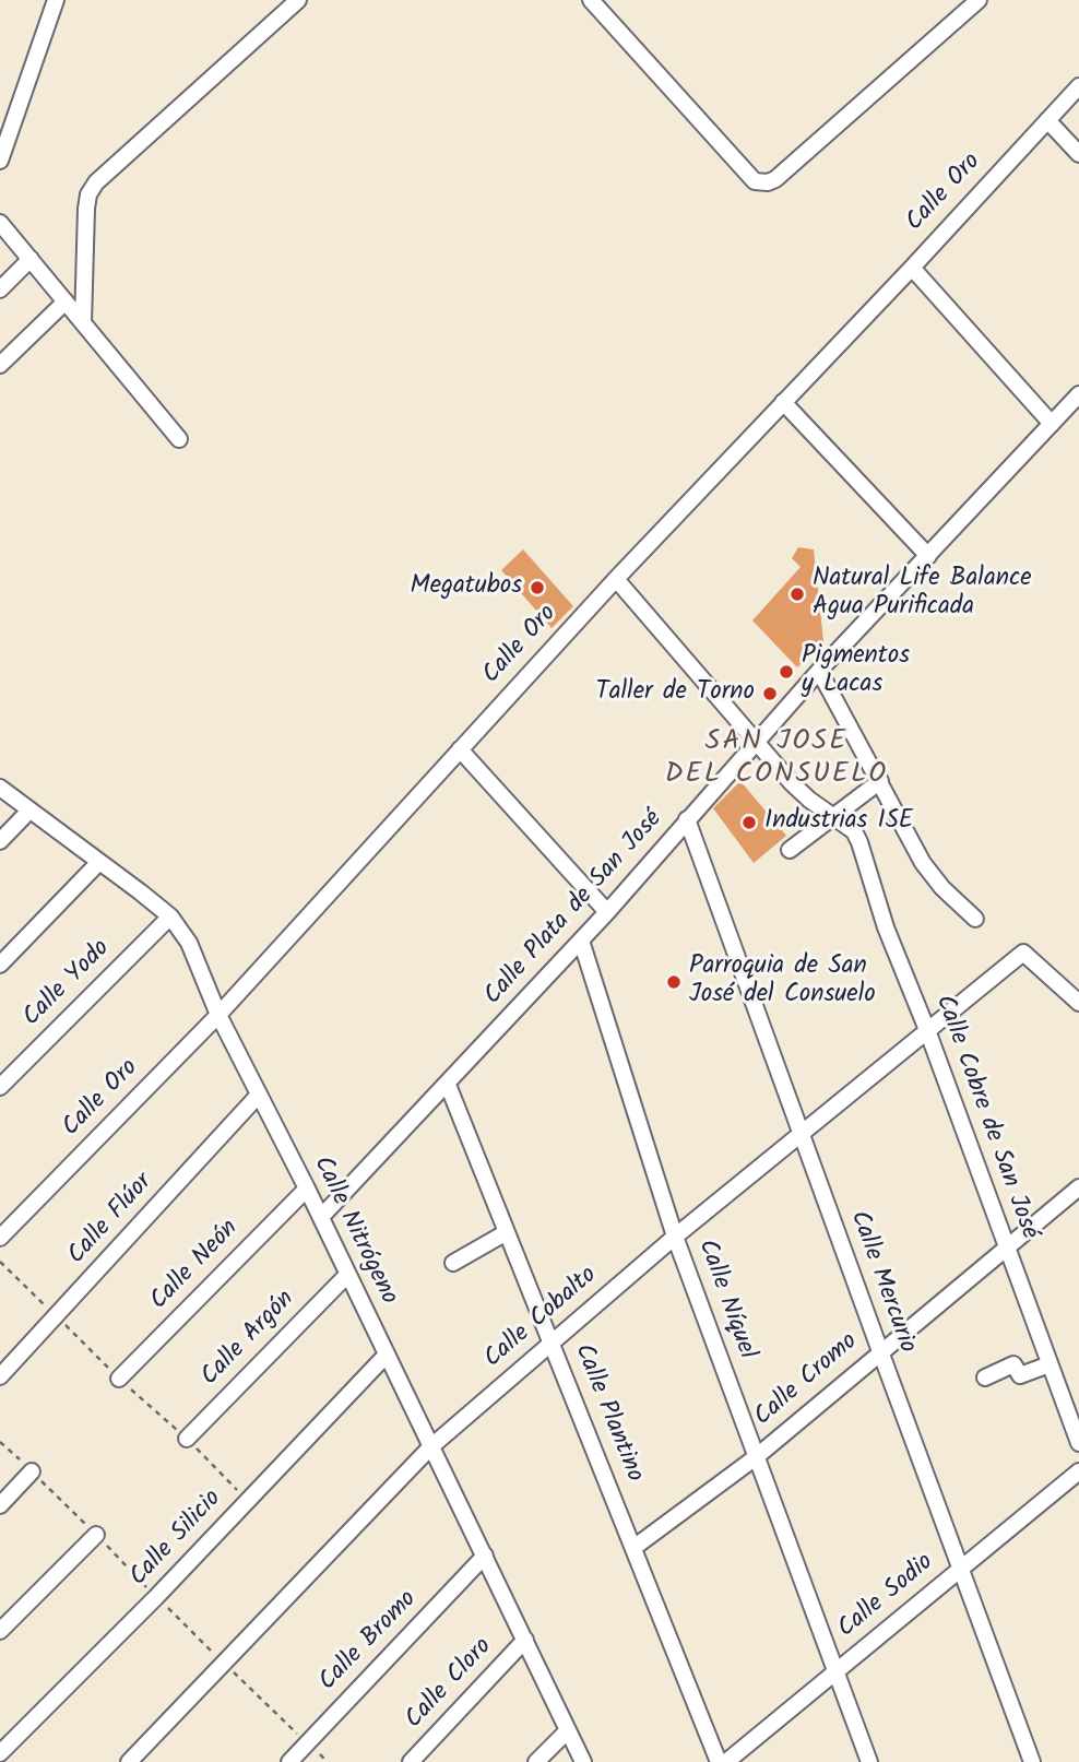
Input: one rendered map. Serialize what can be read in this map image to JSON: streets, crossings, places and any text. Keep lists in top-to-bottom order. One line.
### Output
{"streets":{"street":["Calle Oro","Calle Plata de San José","Calle Yodo","Calle Cobre de San José","Calle Flúor","Calle Nitrógeno","Calle Neón","Calle Mercurio","Calle Níquel","Calle Cobalto","Calle Argón","Calle Cromo","Calle Plantino","Calle Silicio","Calle Sodio","Calle Bromo","Calle Cloro"]},"crossings":[["Calle Oro","Calle Cobre de San José"],["Calle Oro","Calle Nitrógeno"],["Calle Plata de San José","Calle Cobre de San José"],["Calle Plata de San José","Calle Nitrógeno"],["Calle Plata de San José","Calle Mercurio"],["Calle Plata de San José","Calle Níquel"],["Calle Plata de San José","Calle Plantino"],["Calle Yodo","Calle Nitrógeno"],["Calle Cobre de San José","Calle Cobalto"],["Calle Cobre de San José","Calle Cromo"],["Calle Flúor","Calle Nitrógeno"],["Calle Nitrógeno","Calle Neón"],["Calle Nitrógeno","Calle Cobalto"],["Calle Nitrógeno","Calle Argón"],["Calle Nitrógeno","Calle Silicio"],["Calle Nitrógeno","Calle Bromo"],["Calle Nitrógeno","Calle Cloro"],["Calle Mercurio","Calle Cobalto"],["Calle Mercurio","Calle Cromo"],["Calle Mercurio","Calle Sodio"],["Calle Níquel","Calle Cobalto"],["Calle Níquel","Calle Cromo"],["Calle Níquel","Calle Sodio"],["Calle Cobalto","Calle Plantino"],["Calle Cromo","Calle Plantino"]],"districts":["SAN JOSE DEL CONSUELO"],"places":["Megatubos","Natural Life Balance Agua Purificada","Pigmentos y Lacas","Taller de Torno","Industrias ISE","Parroquia de San José del Consuelo"]}
